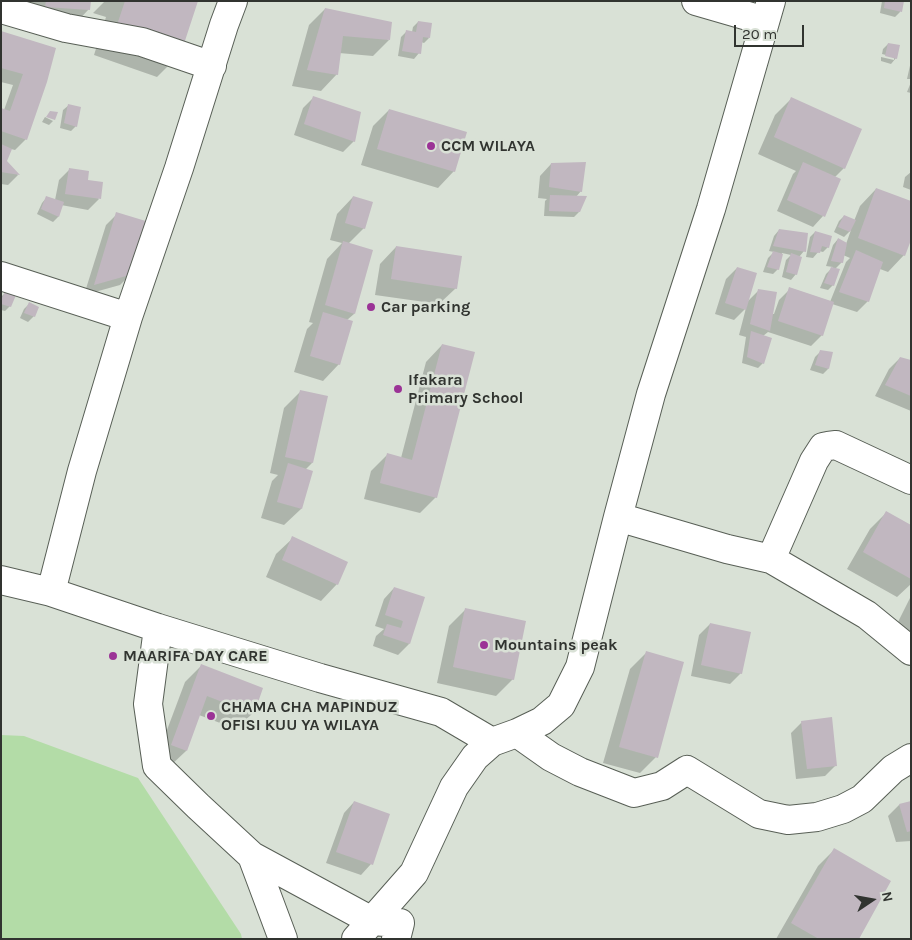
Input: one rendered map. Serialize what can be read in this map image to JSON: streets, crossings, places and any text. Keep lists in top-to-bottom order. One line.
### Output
{"places":["CCM WILAYA","Car parking","Ifakara Primary School","Mountains peak","MAARIFA DAY CARE","CHAMA CHA MAPINDUZ OFISI KUU YA WILAYA"],"scale_bar":"20 m","north":"right"}
